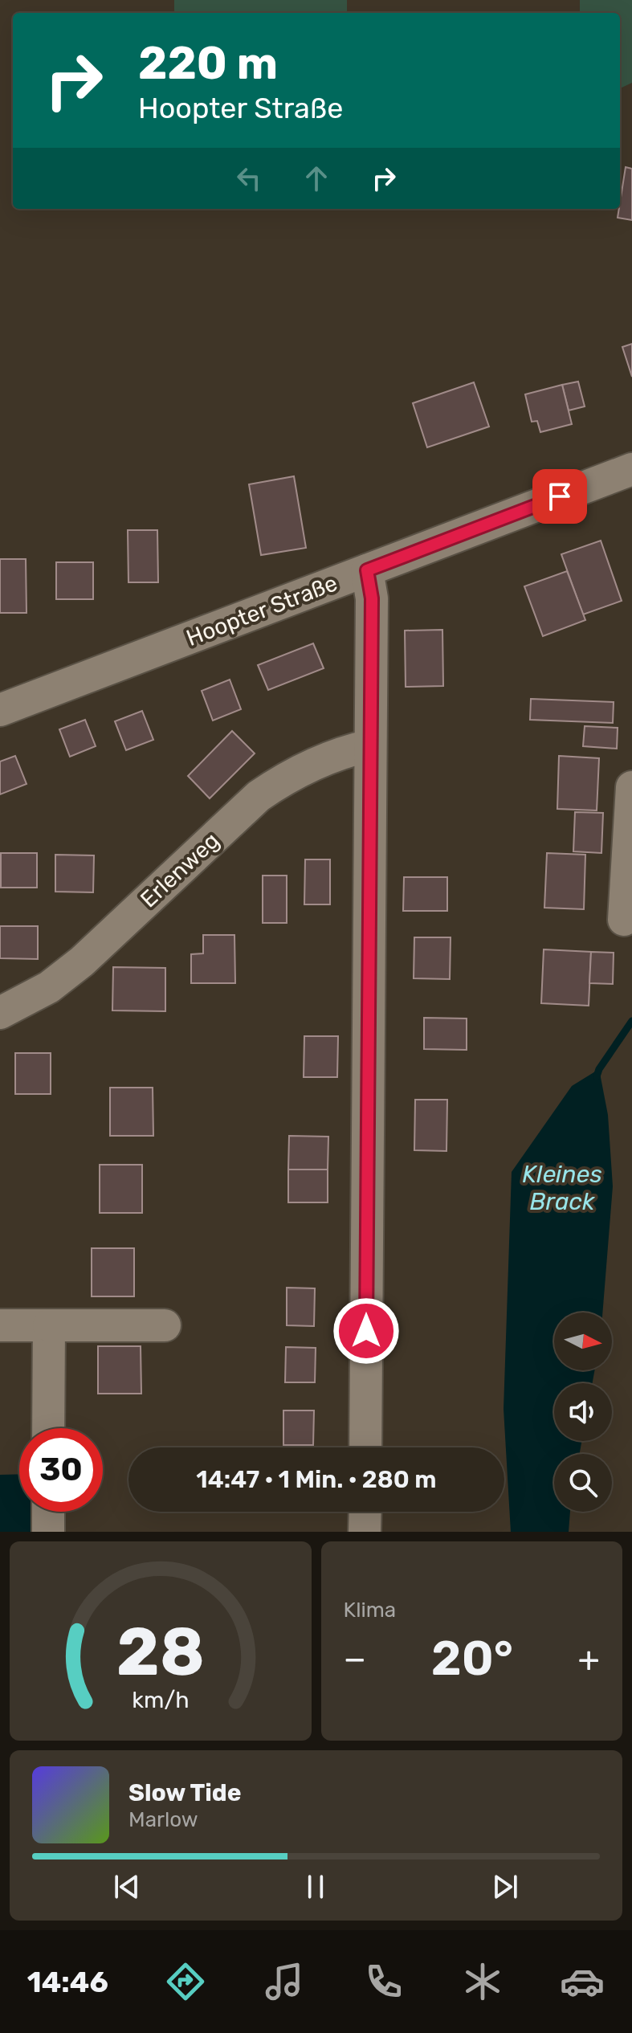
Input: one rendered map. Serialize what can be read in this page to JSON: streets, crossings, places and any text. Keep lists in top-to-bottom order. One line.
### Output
{"streets":{"street":["Hoopter Straße","Erlenweg"]},"water":["Kleines Brack"],"north":"right","page":{"turn":["220 m","Hoopter Straße"],"limit":"30","trip":"14:47 · 1 Min. · 280 m","tile":"Klima","heat":["−","20°","+"],"song":["Slow Tide","Marlow"],"tabs":"14:46","gauge":["28","km/h"]}}
